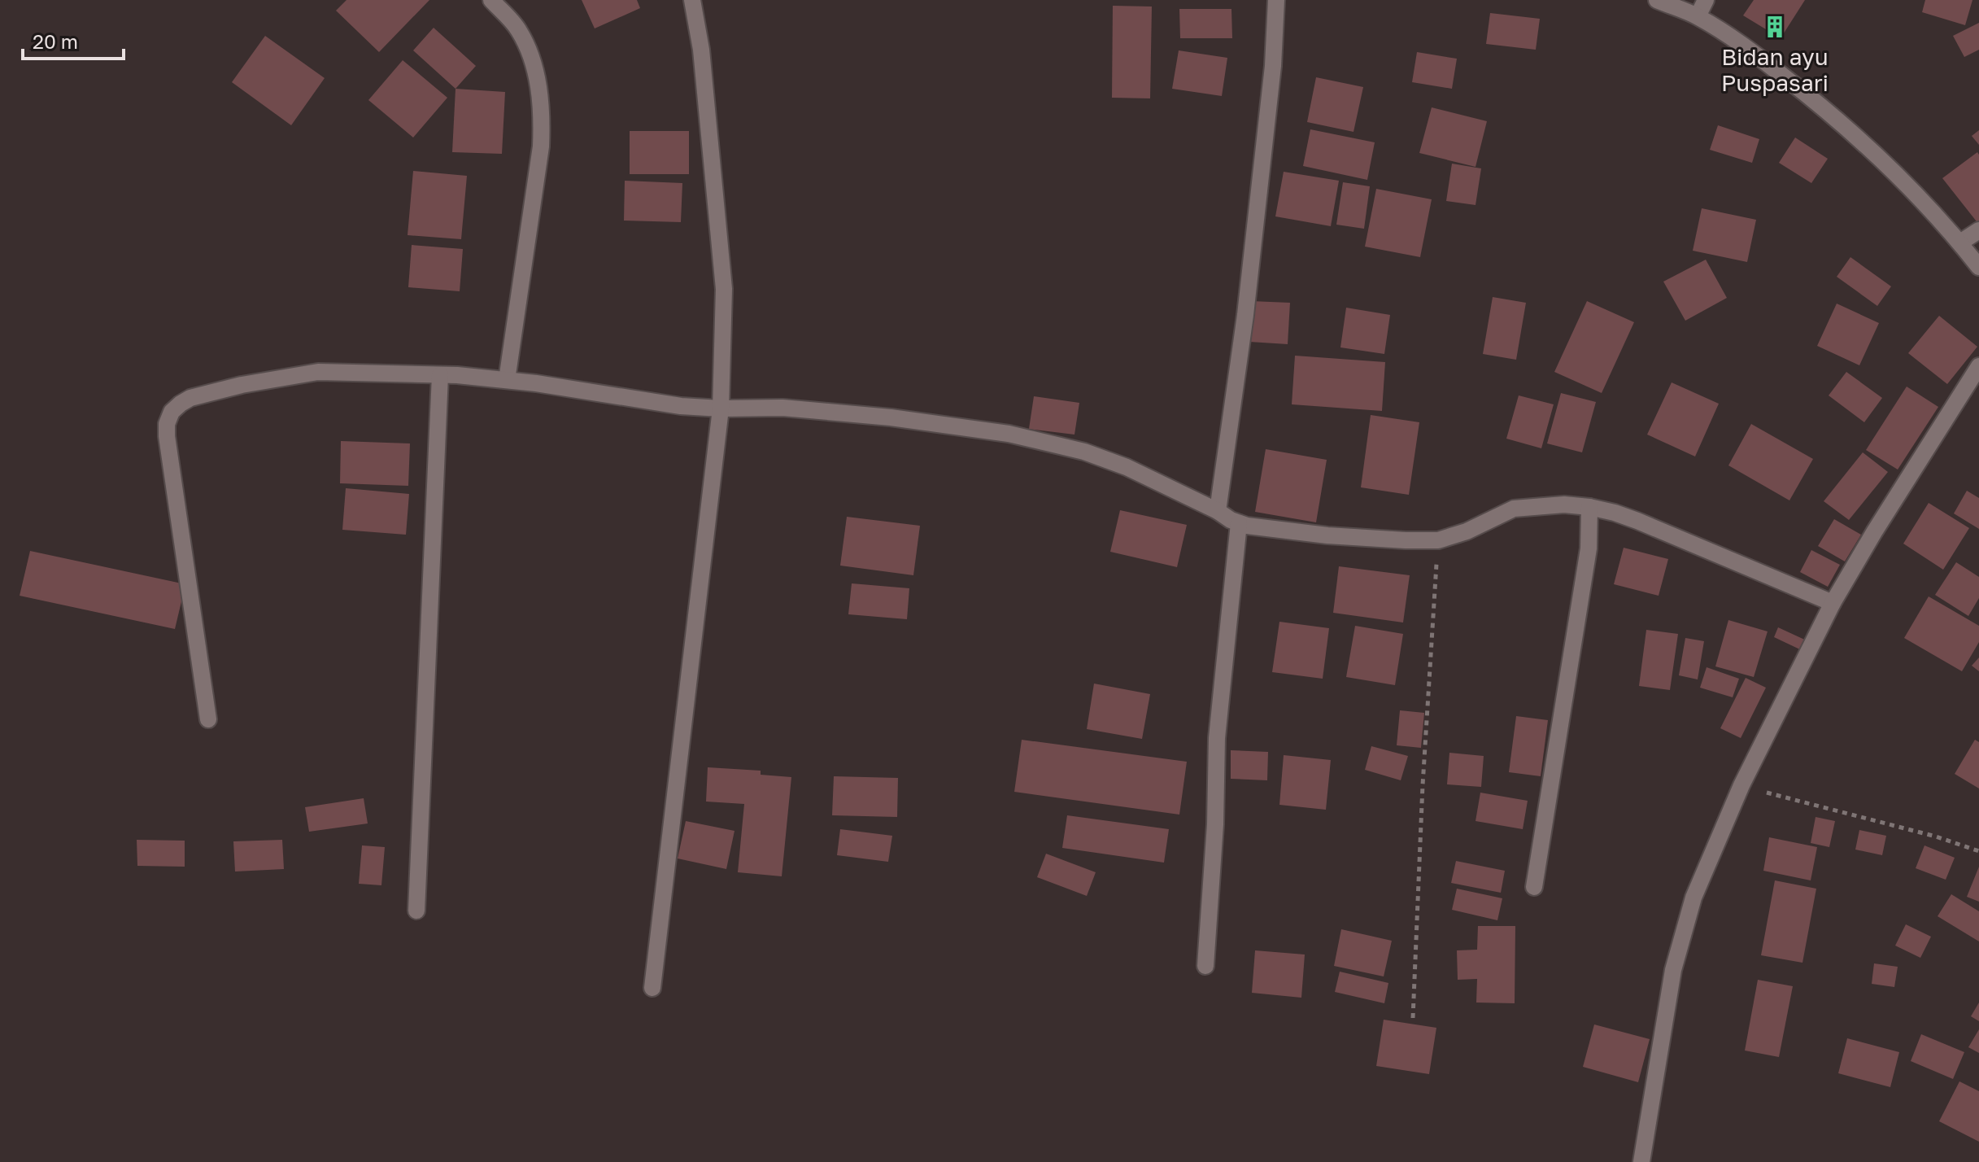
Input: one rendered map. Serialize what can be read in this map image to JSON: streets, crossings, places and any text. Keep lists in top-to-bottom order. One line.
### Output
{"places":{"building":["Bidan ayu Puspasari"]},"scale_bar":"20 m"}
